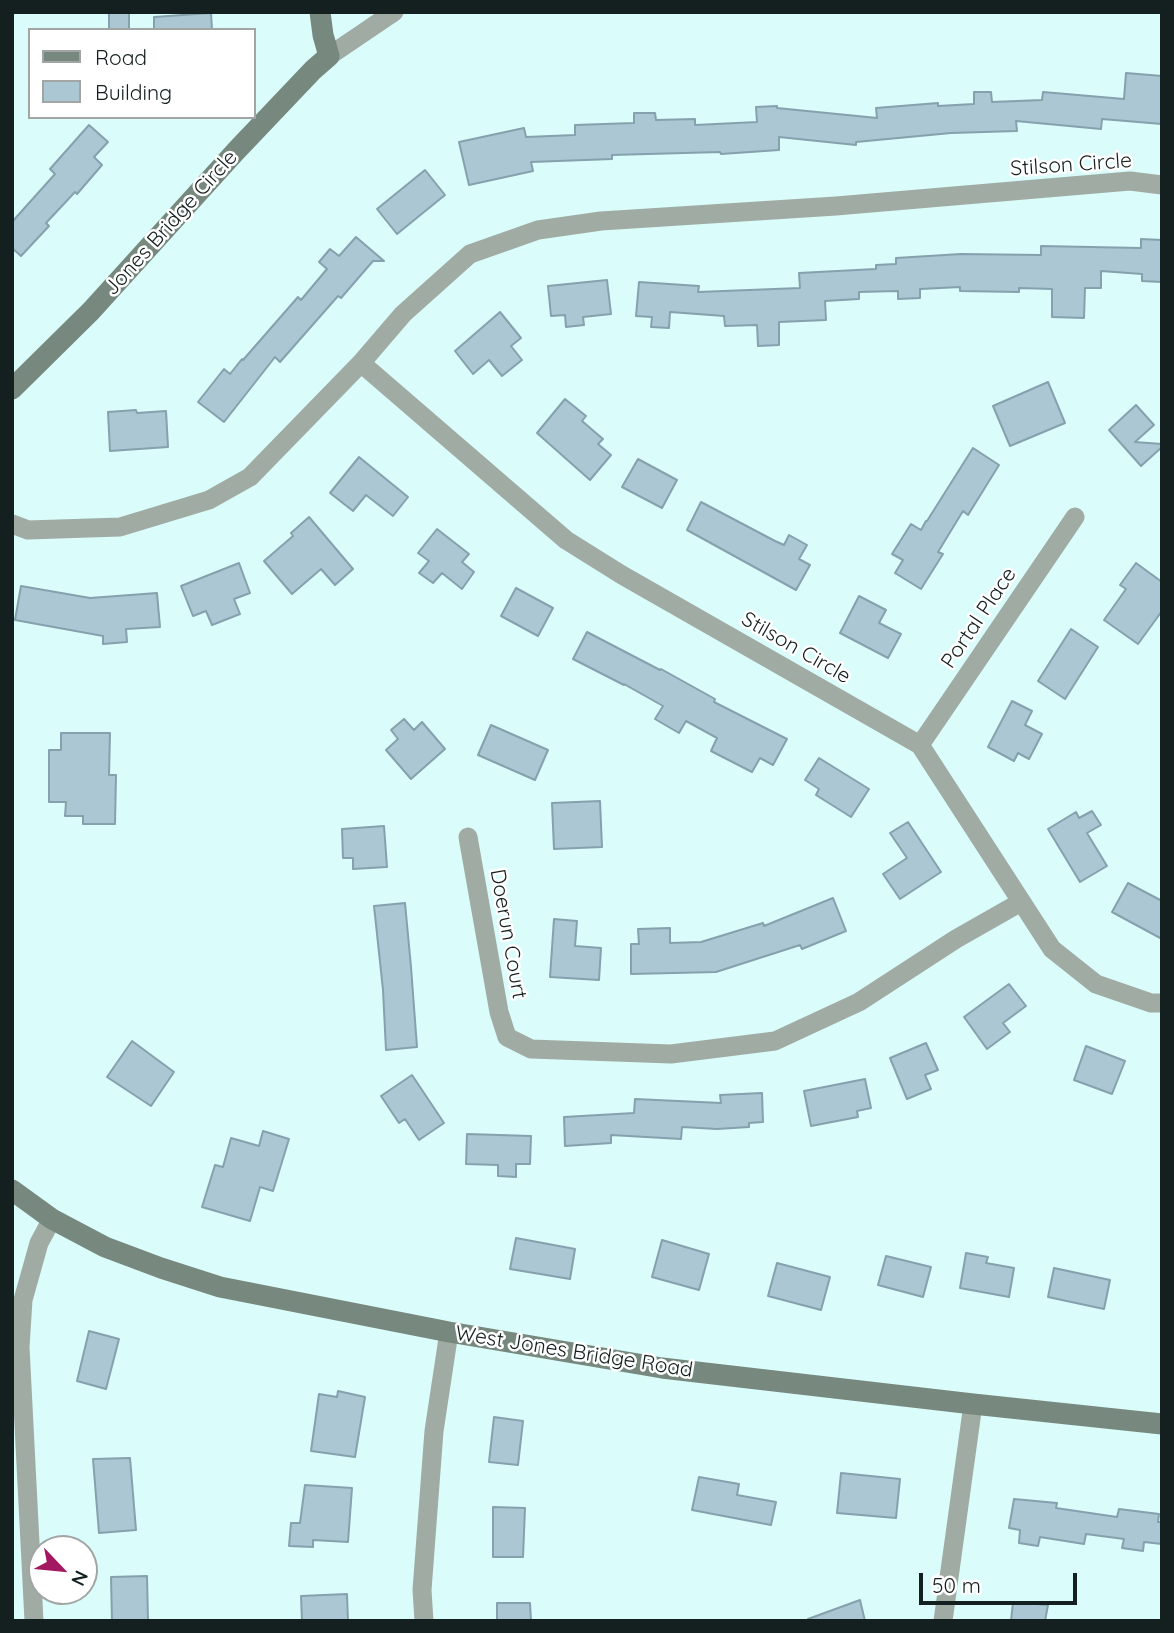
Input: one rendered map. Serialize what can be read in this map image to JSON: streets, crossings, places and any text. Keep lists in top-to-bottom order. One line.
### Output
{"streets":{"street":["Stilson Circle","Jones Bridge Circle","Portal Place","Doerun Court","West Jones Bridge Road"]},"crossings":[["Stilson Circle","Portal Place"],["Stilson Circle","Doerun Court"]],"legend":["Road","Building"],"scale_bar":"50 m","north":"bottom right"}
